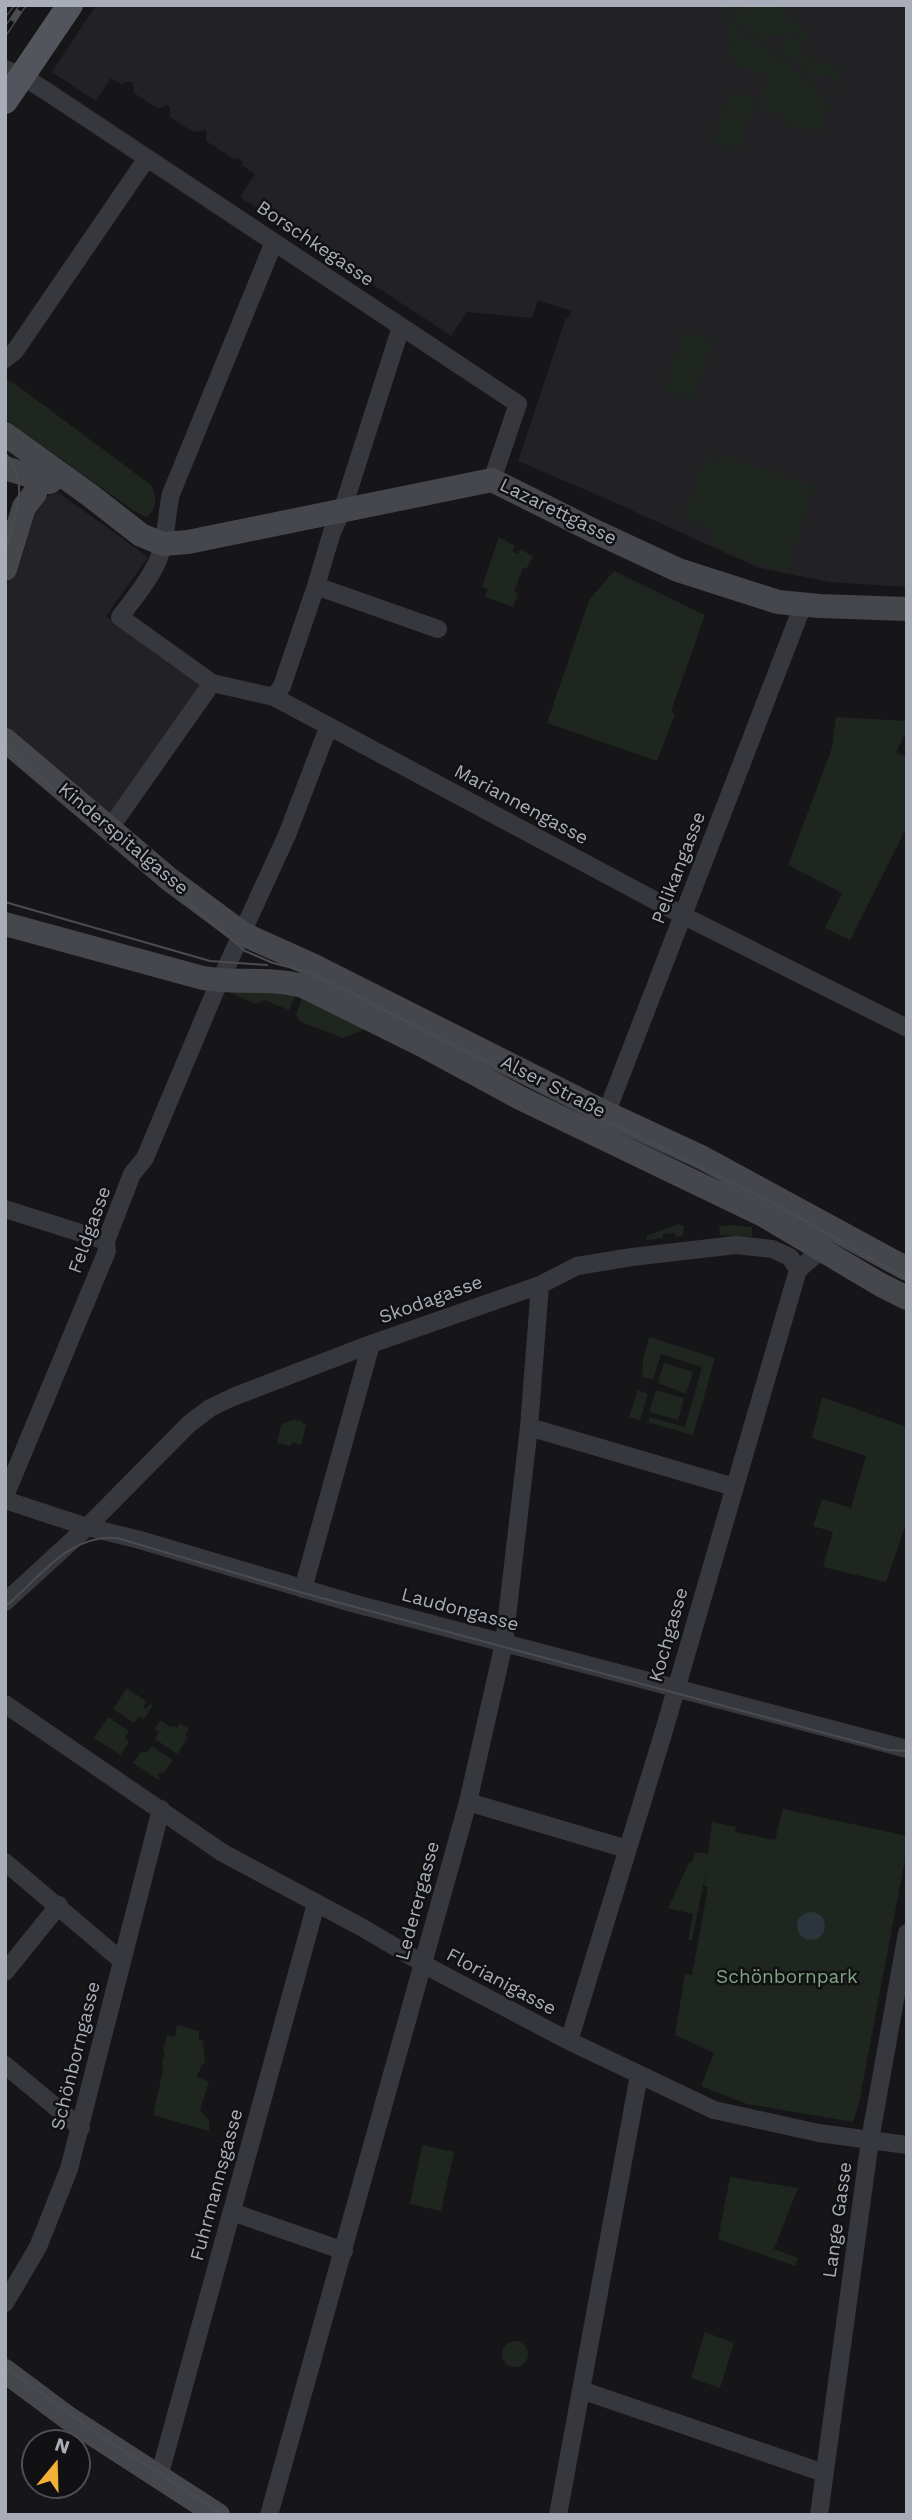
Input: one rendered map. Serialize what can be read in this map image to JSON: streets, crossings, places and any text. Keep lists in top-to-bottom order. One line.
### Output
{"streets":{"main road":["Lazarettgasse","Kinderspitalgasse","Alser Straße"],"street":["Borschkegasse","Mariannengasse","Pelikangasse","Feldgasse","Skodagasse","Laudongasse","Kochgasse","Lederergasse","Florianigasse","Schönborngasse","Fuhrmannsgasse","Lange Gasse"]},"crossings":[["Borschkegasse","Lazarettgasse"],["Lazarettgasse","Mariannengasse"],["Lazarettgasse","Pelikangasse"],["Mariannengasse","Pelikangasse"],["Kinderspitalgasse","Alser Straße"],["Pelikangasse","Alser Straße"],["Alser Straße","Feldgasse"],["Feldgasse","Laudongasse"],["Skodagasse","Laudongasse"],["Skodagasse","Kochgasse"],["Skodagasse","Lederergasse"],["Laudongasse","Kochgasse"],["Laudongasse","Lederergasse"],["Kochgasse","Florianigasse"],["Lederergasse","Florianigasse"],["Florianigasse","Schönborngasse"],["Florianigasse","Fuhrmannsgasse"],["Florianigasse","Lange Gasse"]],"parks":["Schönbornpark"],"north":"top"}
